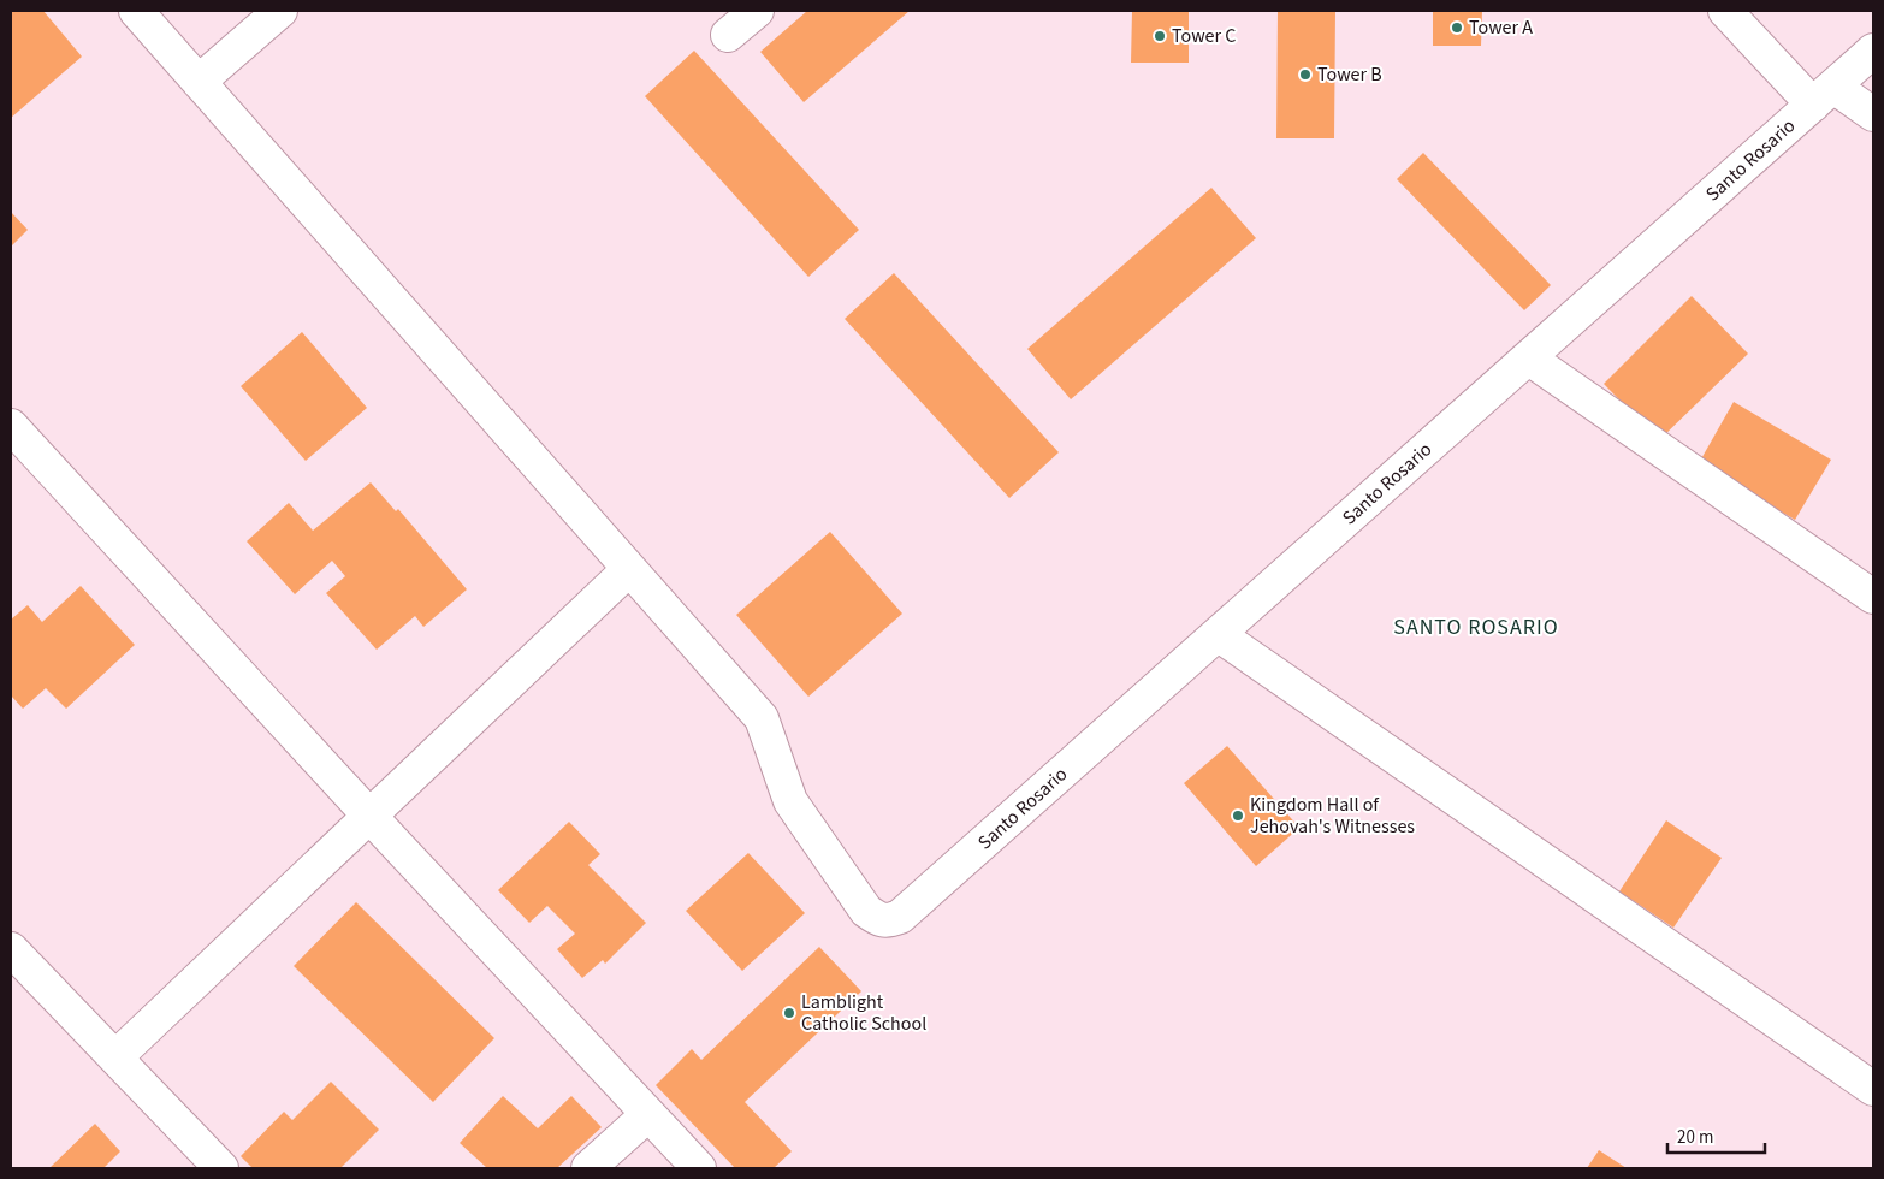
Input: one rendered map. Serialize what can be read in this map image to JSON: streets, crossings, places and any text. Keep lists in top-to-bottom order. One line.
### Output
{"streets":{"street":["Santo Rosario"]},"districts":["SANTO ROSARIO"],"places":["Tower A","Tower C","Tower B","Kingdom Hall of Jehovah's Witnesses","Lamblight Catholic School"],"scale_bar":"20 m"}
